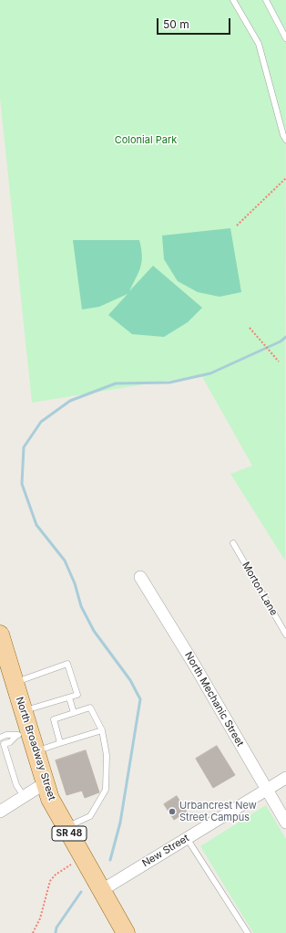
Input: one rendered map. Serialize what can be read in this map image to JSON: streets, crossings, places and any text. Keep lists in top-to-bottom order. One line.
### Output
{"streets":{"main road":["North Broadway Street","SR 48"],"street":["North Mechanic Street","New Street"],"lane":["Morton Lane"]},"crossings":[["North Mechanic Street","New Street"],["North Broadway Street","New Street"]],"parks":["Colonial Park"],"places":["Urbancrest New Street Campus"],"scale_bar":"50 m"}
